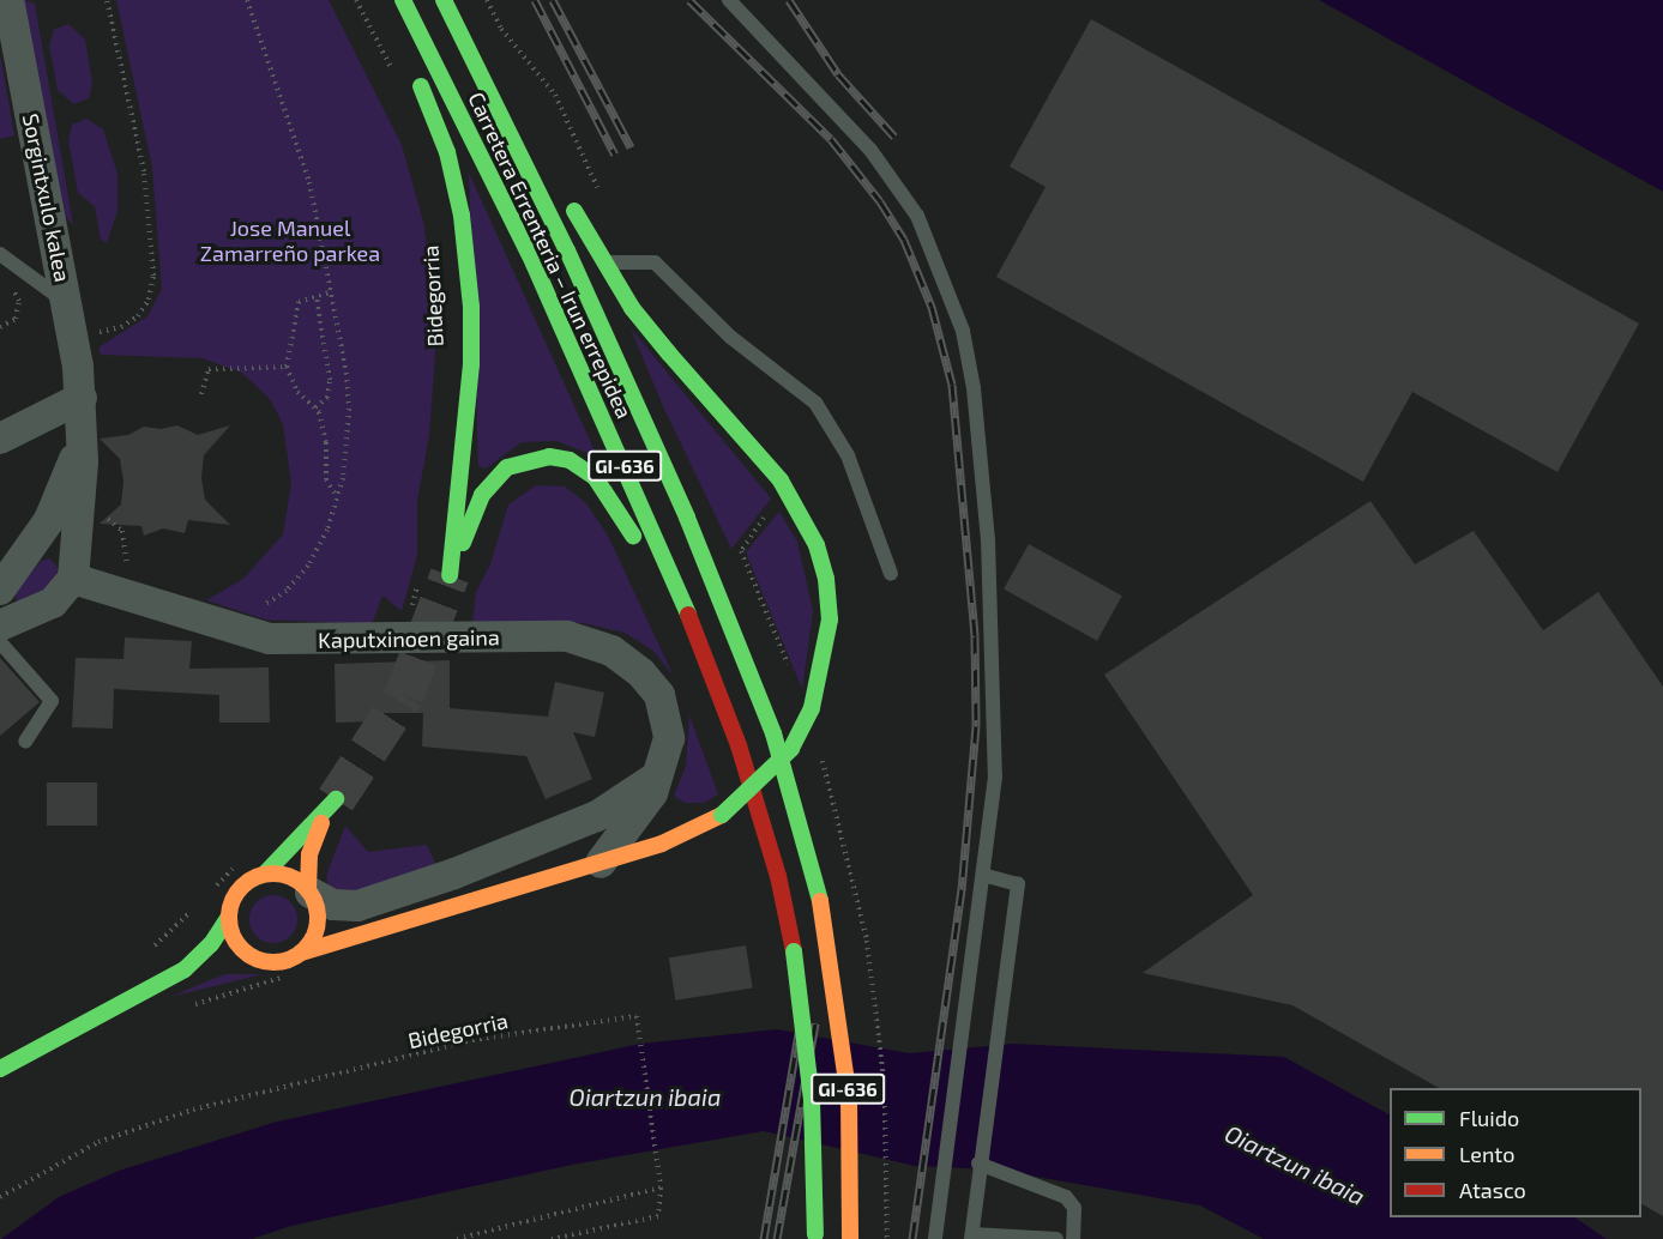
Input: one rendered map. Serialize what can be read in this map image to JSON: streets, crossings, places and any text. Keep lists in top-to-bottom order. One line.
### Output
{"streets":{"main road":["Carretera Errenteria – Irun errepidea","GI-636"],"street":["Sorgintxulo kalea","Kaputxinoen gaina"],"path":["Bidegorria"]},"water":["Oiartzun ibaia"],"parks":["Jose Manuel Zamarreño parkea"],"legend":["Fluido","Lento","Atasco"]}
